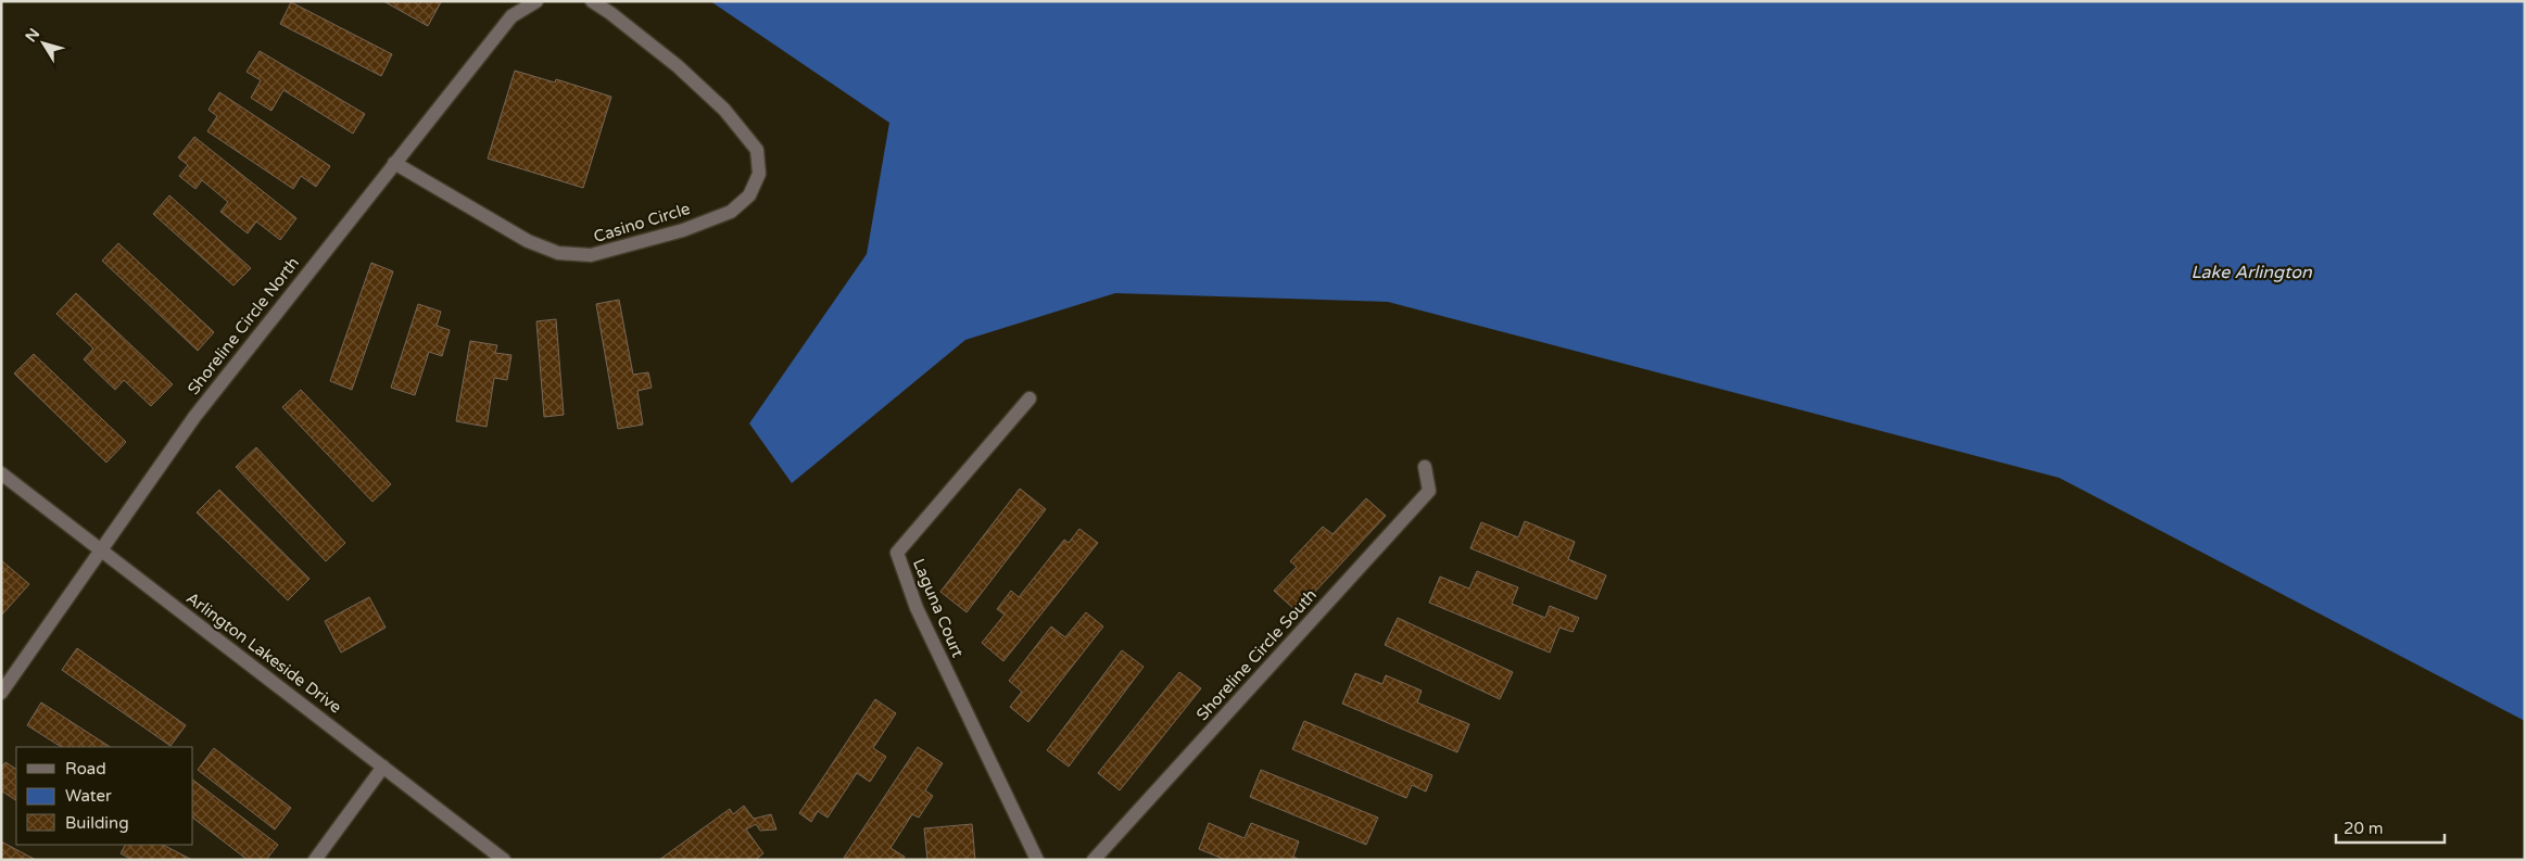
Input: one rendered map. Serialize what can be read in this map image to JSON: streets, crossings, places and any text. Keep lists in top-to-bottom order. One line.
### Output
{"streets":{"street":["Casino Circle","Shoreline Circle North","Laguna Court","Arlington Lakeside Drive","Shoreline Circle South"]},"crossings":[["Casino Circle","Shoreline Circle North"],["Shoreline Circle North","Arlington Lakeside Drive"]],"water":["Lake Arlington"],"legend":["Road","Water","Building"],"scale_bar":"20 m","north":"top left"}
